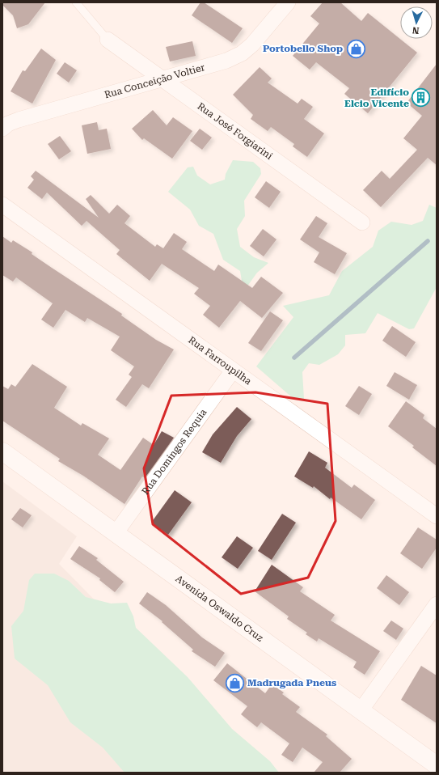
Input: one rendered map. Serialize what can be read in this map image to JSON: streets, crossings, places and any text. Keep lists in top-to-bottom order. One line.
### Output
{"streets":{"street":["Rua Conceição Voltier","Rua José Forgiarini","Rua Farroupilha","Rua Domingos Requia","Avenida Oswaldo Cruz"]},"crossings":[["Rua Conceição Voltier","Rua José Forgiarini"],["Rua Farroupilha","Rua Domingos Requia"],["Rua Domingos Requia","Avenida Oswaldo Cruz"]],"places":{"shop":["Portobello Shop","Madrugada Pneus"],"building":["Edifício Elcio Vicente"]},"north":"bottom"}
